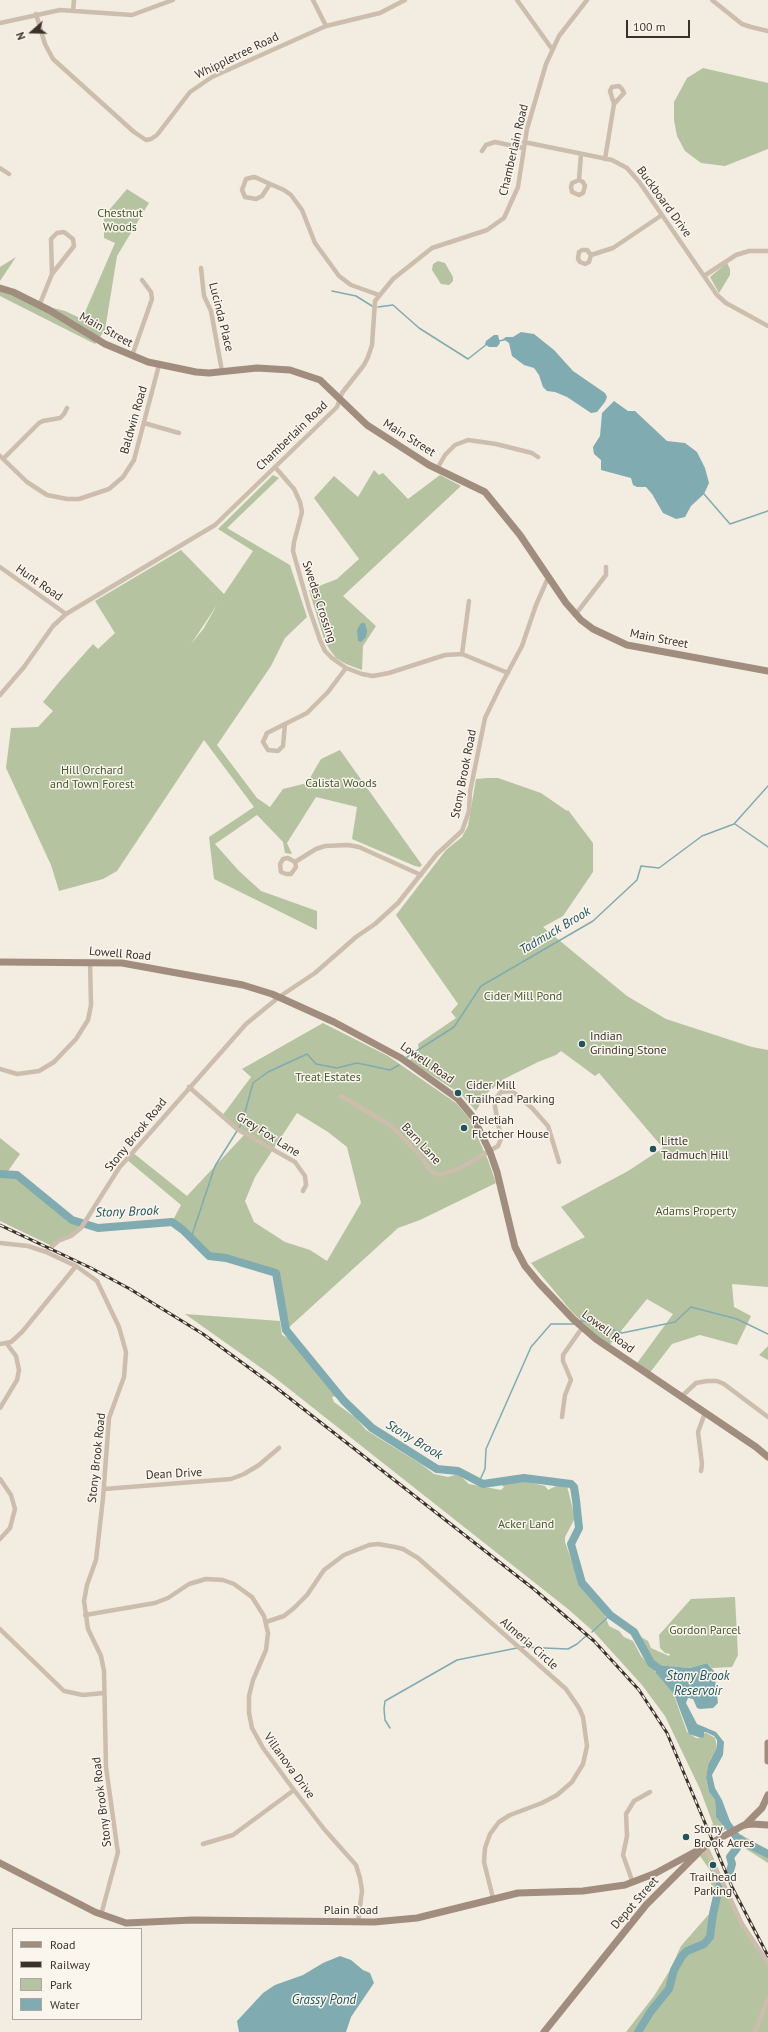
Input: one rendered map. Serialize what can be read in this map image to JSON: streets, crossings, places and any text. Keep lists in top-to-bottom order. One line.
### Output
{"streets":{"main road":["Main Street","Lowell Road","Depot Street","Plain Road"],"street":["Whippletree Road","Chamberlain Road","Buckboard Drive","Lucinda Place","Baldwin Road","Hunt Road","Swedes Crossing","Stony Brook Road","Grey Fox Lane","Barn Lane","Dean Drive","Almeria Circle","Villanova Drive"]},"crossings":[["Chamberlain Road","Buckboard Drive"],["Chamberlain Road","Main Street"],["Chamberlain Road","Hunt Road"],["Chamberlain Road","Swedes Crossing"],["Lucinda Place","Main Street"],["Main Street","Baldwin Road"],["Main Street","Stony Brook Road"],["Swedes Crossing","Stony Brook Road"],["Stony Brook Road","Lowell Road"],["Stony Brook Road","Grey Fox Lane"],["Stony Brook Road","Dean Drive"],["Stony Brook Road","Villanova Drive"],["Stony Brook Road","Plain Road"],["Lowell Road","Barn Lane"],["Almeria Circle","Villanova Drive"],["Almeria Circle","Plain Road"],["Villanova Drive","Plain Road"],["Depot Street","Plain Road"]],"water":["Tadmuck Brook","Stony Brook","Stony Brook Reservoir","Grassy Pond"],"parks":["Chestnut Woods","Hill Orchard and Town Forest","Calista Woods","Cider Mill Pond","Treat Estates","Adams Property","Acker Land","Gordon Parcel"],"places":["Indian Grinding Stone","Cider Mill Trailhead Parking","Peletiah Fletcher House","Little Tadmuch Hill","Stony Brook Acres","Trailhead Parking"],"legend":["Road","Railway","Park","Water"],"scale_bar":"100 m","north":"left"}
